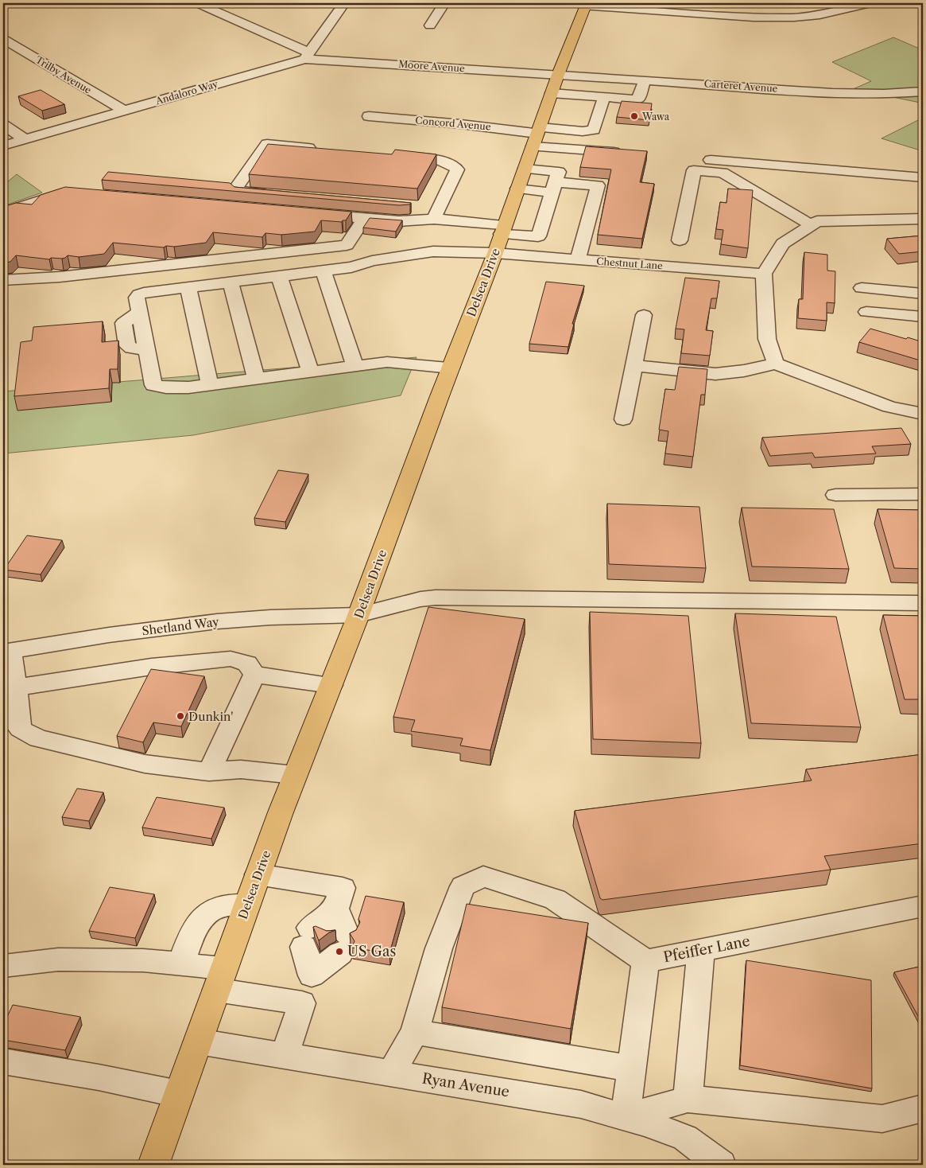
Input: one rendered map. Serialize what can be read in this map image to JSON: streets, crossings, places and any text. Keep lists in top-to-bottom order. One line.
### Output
{"streets":{"main road":["Delsea Drive"],"street":["Moore Avenue","Trilby Avenue","Carteret Avenue","Andaloro Way","Concord Avenue","Chestnut Lane","Shetland Way","Pfeiffer Lane","Ryan Avenue"]},"crossings":[["Moore Avenue","Carteret Avenue"],["Moore Avenue","Andaloro Way"],["Moore Avenue","Delsea Drive"],["Trilby Avenue","Andaloro Way"],["Carteret Avenue","Delsea Drive"],["Concord Avenue","Delsea Drive"],["Chestnut Lane","Delsea Drive"],["Delsea Drive","Shetland Way"],["Delsea Drive","Ryan Avenue"]],"places":["Wawa","Dunkin'","US Gas"]}
